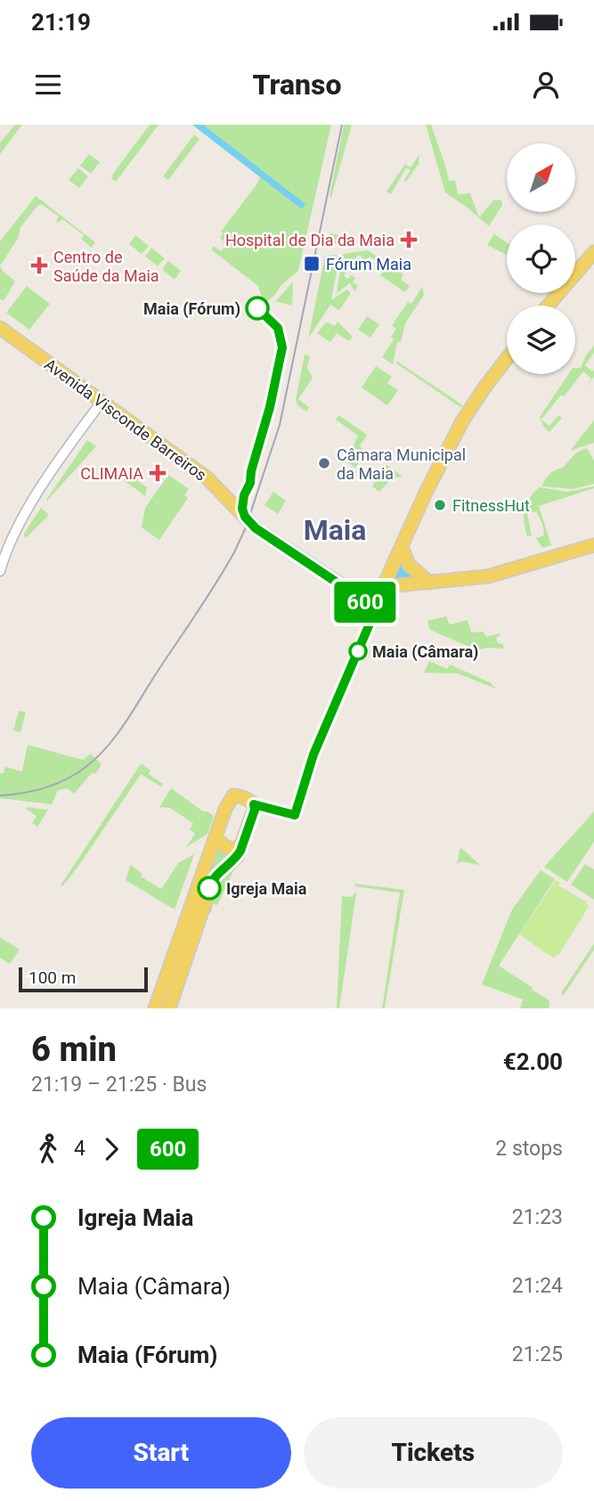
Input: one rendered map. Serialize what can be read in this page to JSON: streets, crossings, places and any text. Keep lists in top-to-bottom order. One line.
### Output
{"streets":{"main road":["Avenida Visconde Barreiros"]},"districts":["Maia"],"places":{"health":["Hospital de Dia da Maia","Centro de Saúde da Maia","CLIMAIA"],"transit":["Fórum Maia"],"other":["Maia (Fórum)","Câmara Municipal da Maia","FitnessHut","Maia (Câmara)","Igreja Maia"]},"lines":["bus line 600"],"scale_bar":"100 m","north":"top right","page":{"status":"21:19","header":"Transo","on_map":"600","scale":"100 m","heading":["6 min","21:19 – 21:25 · Bus","€2.00"],"legs":["4","600","2 stops"],"list":[{"name":"Igreja Maia","value":"21:23"},{"name":"Maia (Câmara)","value":"21:24"},{"name":"Maia (Fórum)","value":"21:25"}],"buttons":["Start","Tickets"]}}
